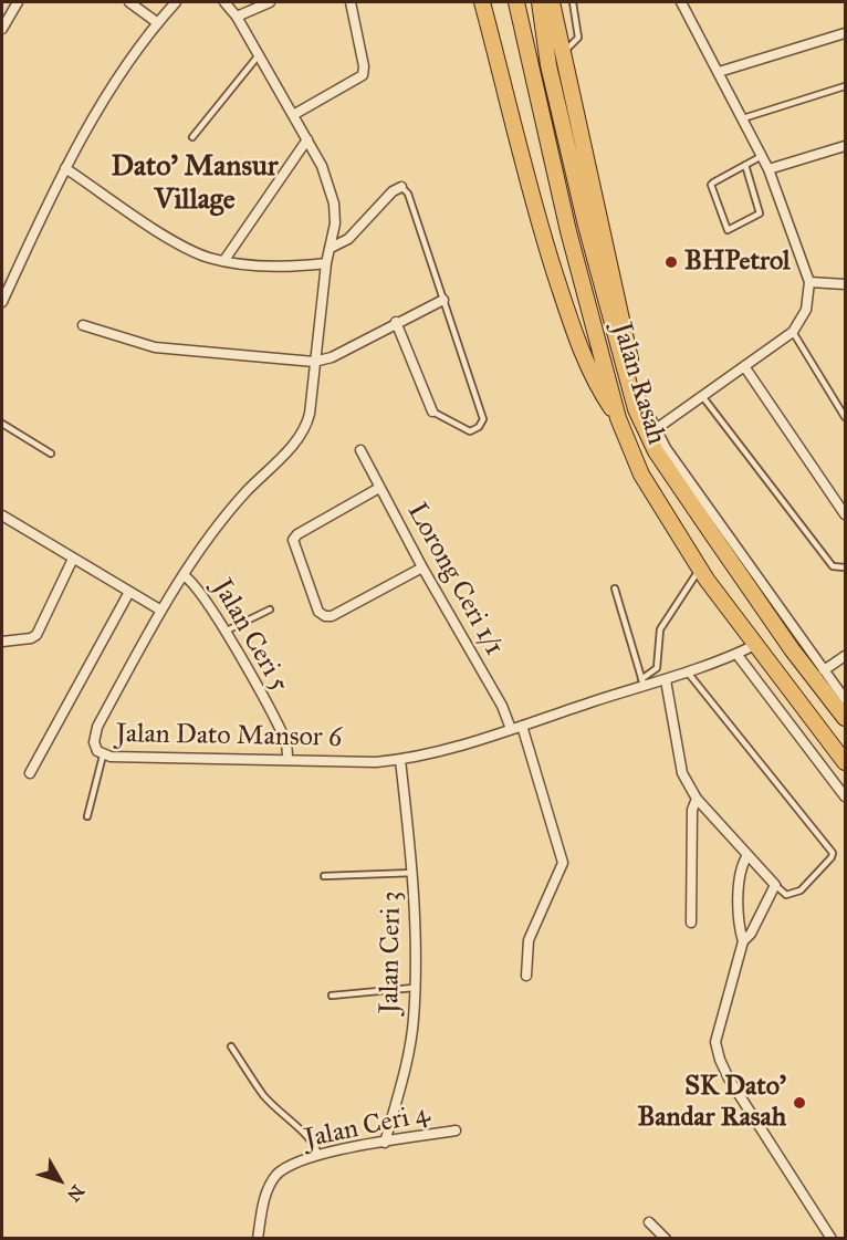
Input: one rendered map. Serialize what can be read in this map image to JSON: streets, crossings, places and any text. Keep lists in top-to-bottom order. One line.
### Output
{"streets":{"highway":["Jalan Rasah"],"street":["Lorong Ceri 1/1","Jalan Ceri 5","Jalan Dato Mansor 6","Jalan Ceri 3","Jalan Ceri 4"]},"crossings":[["Jalan Rasah","Jalan Dato Mansor 6"],["Lorong Ceri 1/1","Jalan Dato Mansor 6"],["Jalan Ceri 5","Jalan Dato Mansor 6"],["Jalan Dato Mansor 6","Jalan Ceri 3"],["Jalan Ceri 3","Jalan Ceri 4"]],"districts":["Dato' Mansur Village"],"places":["BHPetrol","SK Dato' Bandar Rasah"],"north":"bottom right"}
